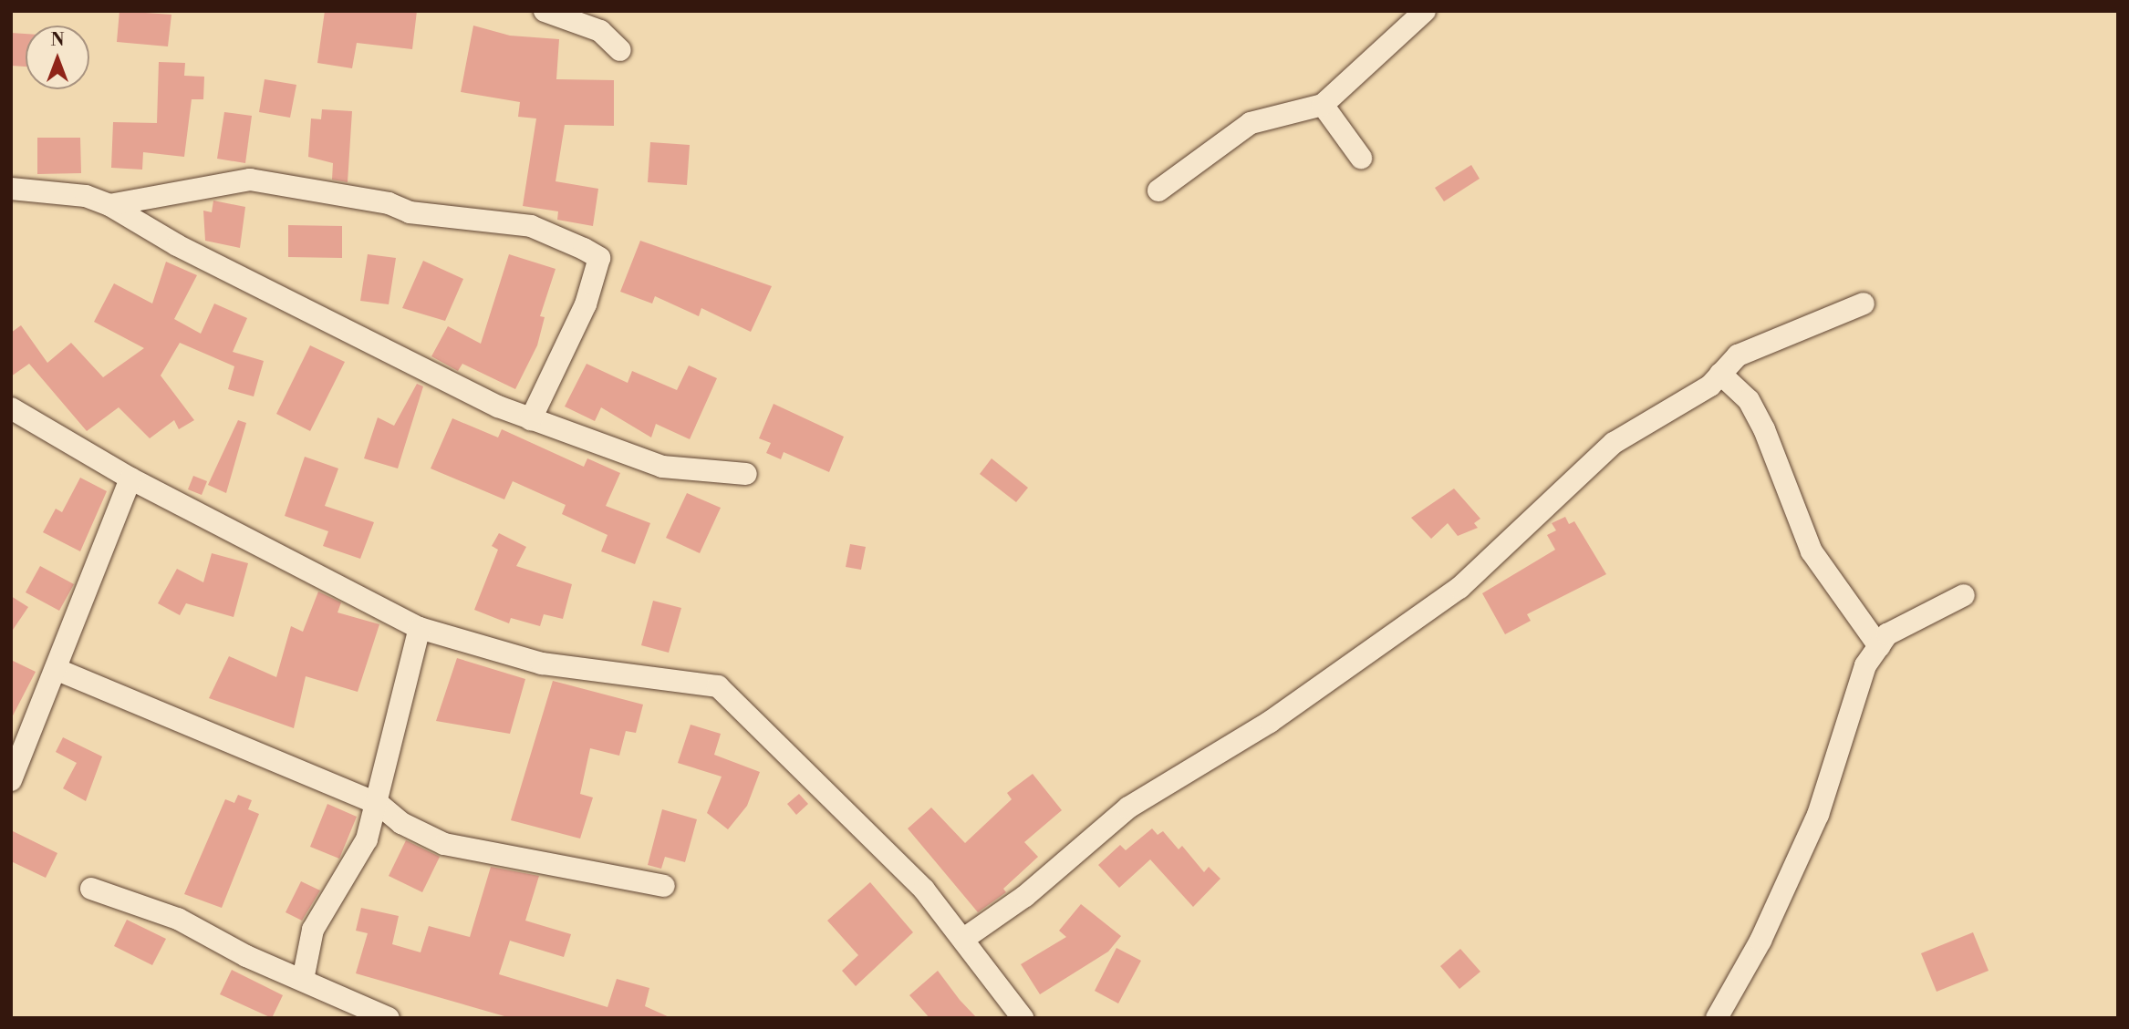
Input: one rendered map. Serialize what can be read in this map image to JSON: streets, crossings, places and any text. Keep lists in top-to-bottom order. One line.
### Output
{"north":"top"}
